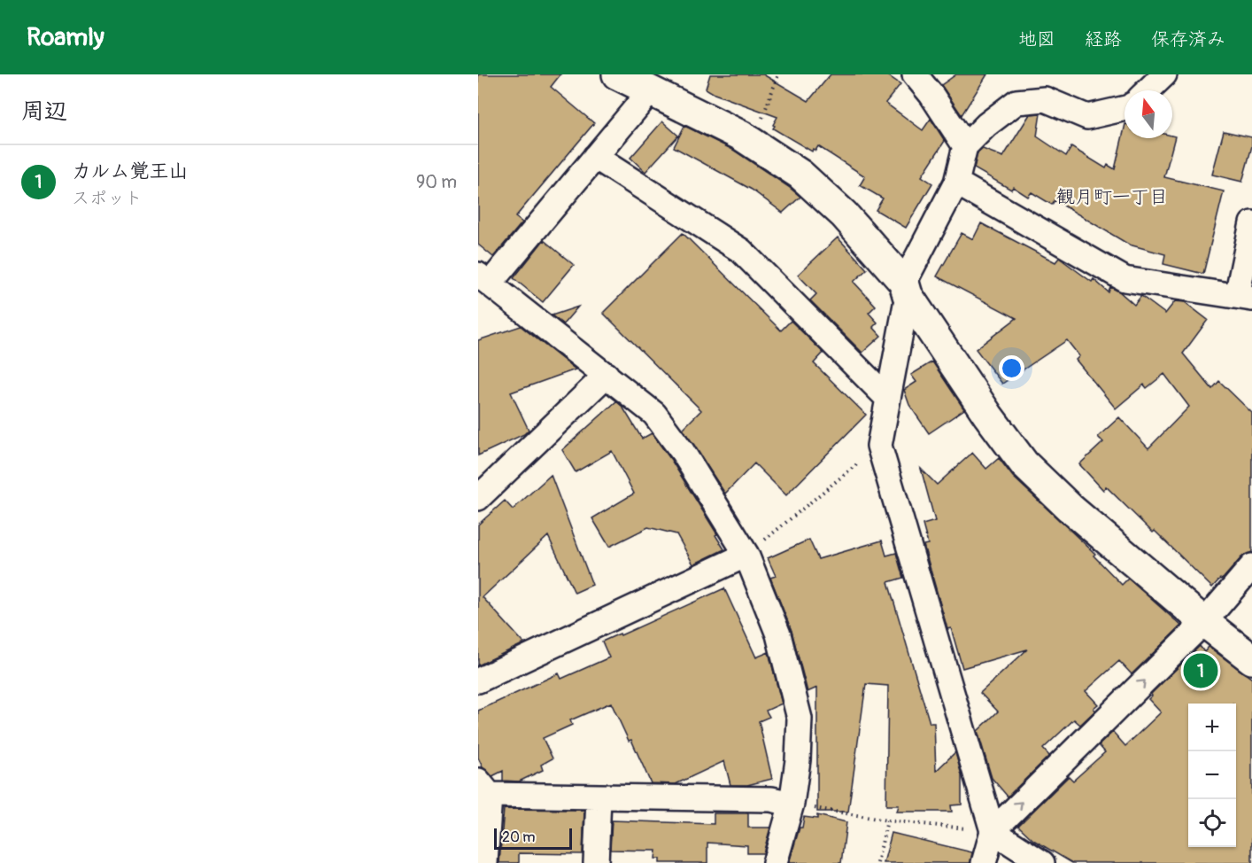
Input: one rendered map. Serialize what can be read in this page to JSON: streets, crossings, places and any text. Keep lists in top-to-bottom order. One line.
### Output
{"districts":["観月町一丁目"],"scale_bar":"20 m","north":"top","page":{"header":"Roamly","nav":["地図","経路","保存済み"],"heading":"周辺","list":[{"mark":"1","name":"カルム覚王山","note":"スポット","value":"90 m"}],"pins":"1","map_buttons":["+","−"],"scale":"20 m"}}
